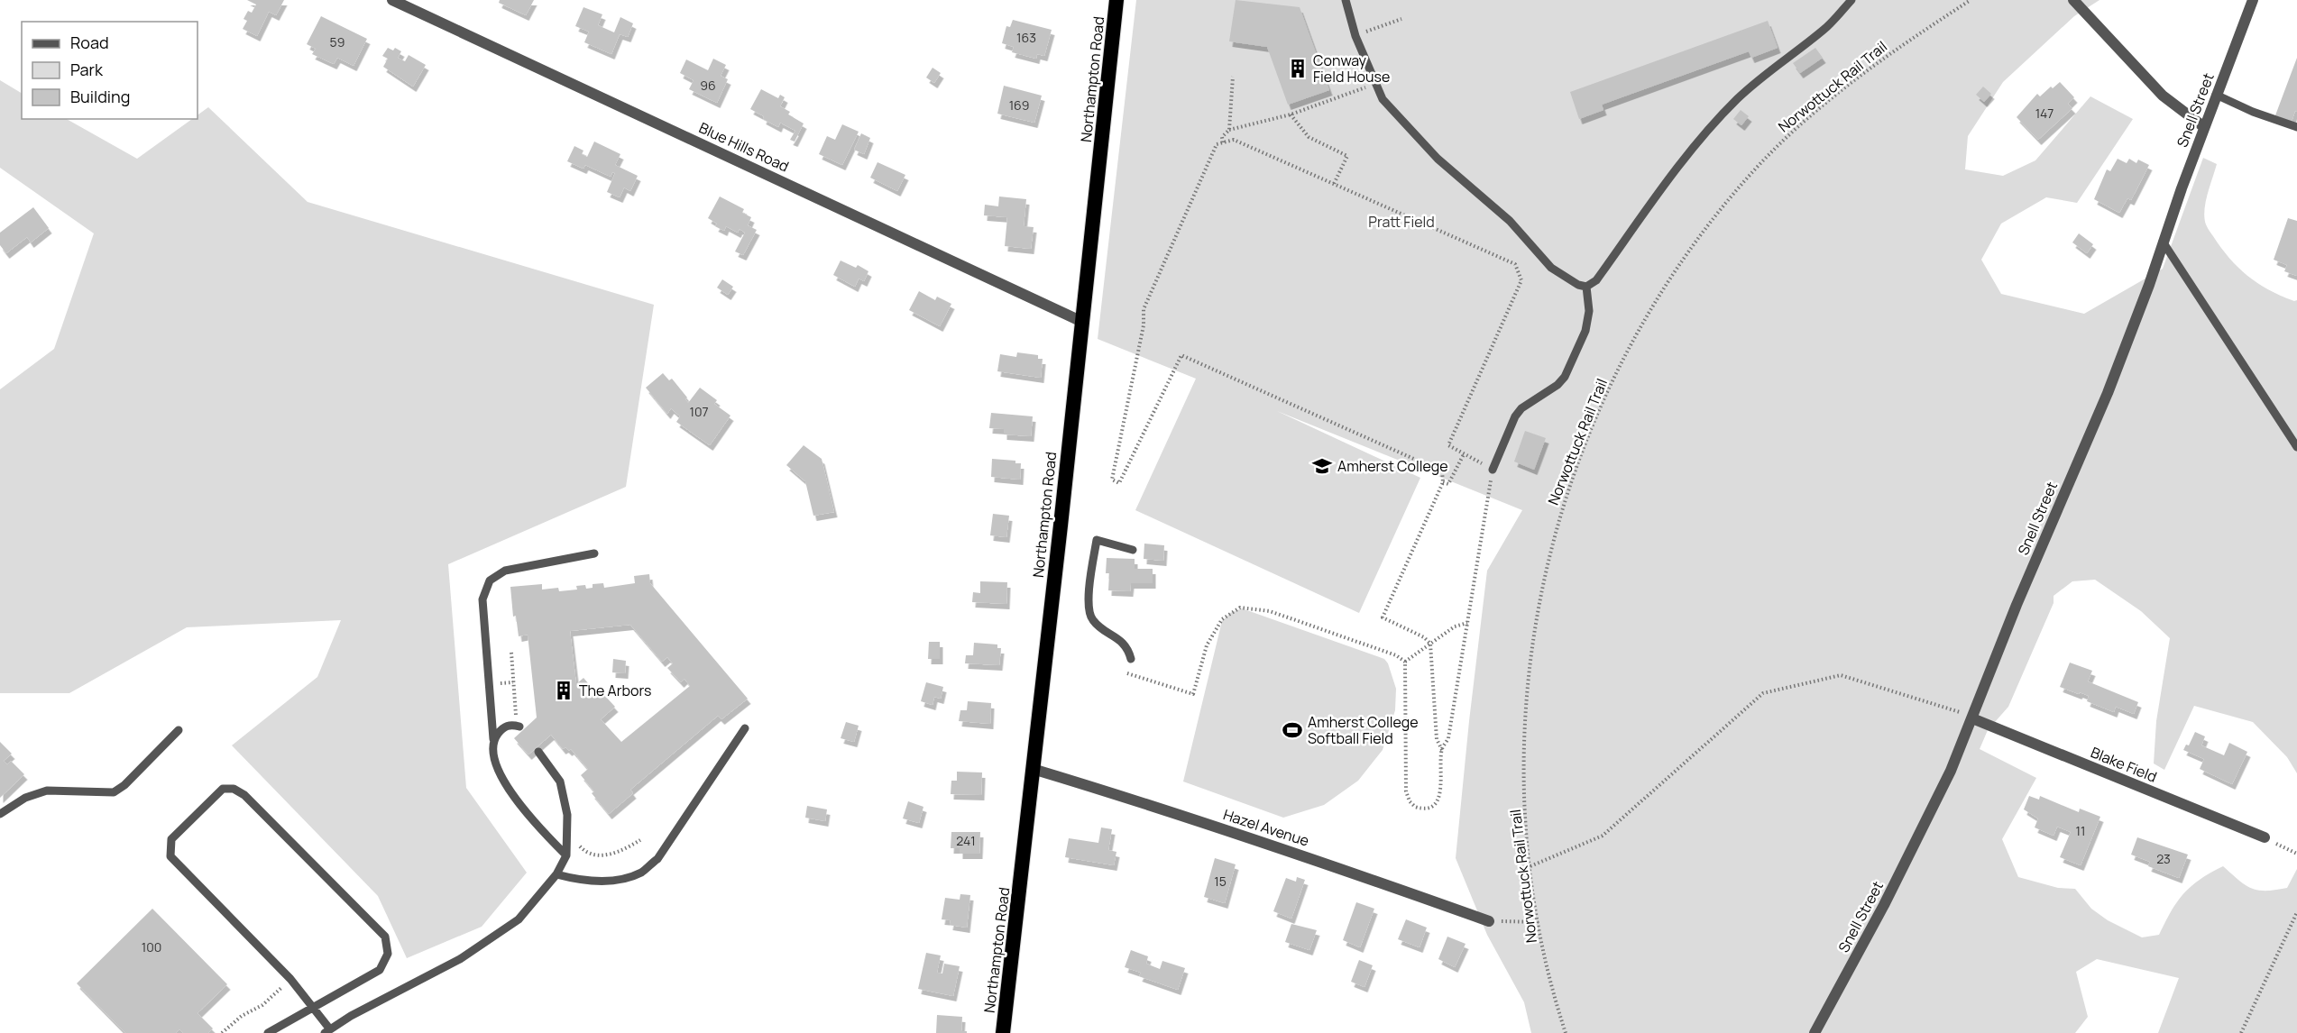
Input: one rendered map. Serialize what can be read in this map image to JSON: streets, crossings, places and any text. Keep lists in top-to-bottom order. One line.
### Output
{"streets":{"highway":["Northampton Road"],"street":["Snell Street","Blue Hills Road","Blake Field","Hazel Avenue"],"path":["Norwottuck Rail Trail"]},"crossings":[["Northampton Road","Blue Hills Road"],["Northampton Road","Hazel Avenue"],["Snell Street","Blake Field"]],"parks":["Pratt Field"],"places":{"building":["Conway Field House","The Arbors"],"school or university":["Amherst College"],"sports":["Amherst College Softball Field"]},"house_numbers":["163","59","96","169","147","107","11","241","23","15","100"],"legend":["Road","Park","Building"]}
